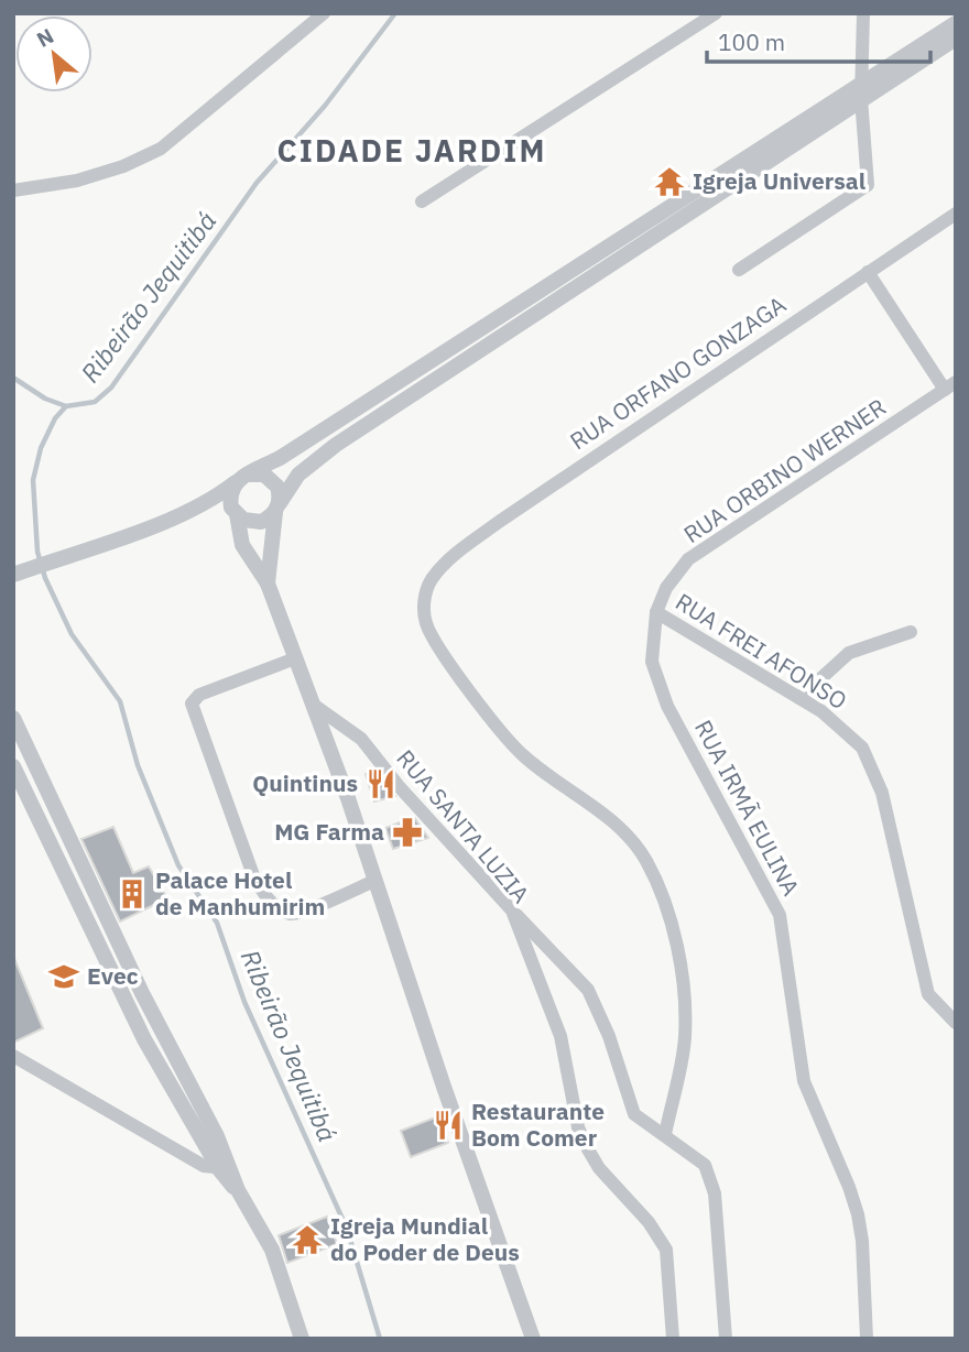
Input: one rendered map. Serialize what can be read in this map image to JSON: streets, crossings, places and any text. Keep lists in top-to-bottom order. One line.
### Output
{"streets":{"street":["RUA ORFANO GONZAGA","RUA ORBINO WERNER","RUA FREI AFONSO","RUA IRMÃ EULINA","RUA SANTA LUZIA"]},"crossings":[["RUA ORBINO WERNER","RUA FREI AFONSO"],["RUA ORBINO WERNER","RUA IRMÃ EULINA"],["RUA FREI AFONSO","RUA IRMÃ EULINA"]],"districts":["CIDADE JARDIM"],"water":["Ribeirão Jequitibá"],"places":{"temple":["Igreja Universal","Igreja Mundial do Poder de Deus"],"restaurant":["Quintinus","Restaurante Bom Comer"],"pharmacy":["MG Farma"],"building":["Palace Hotel de Manhumirim"],"school or university":["Evec"]},"scale_bar":"100 m","north":"top left"}
